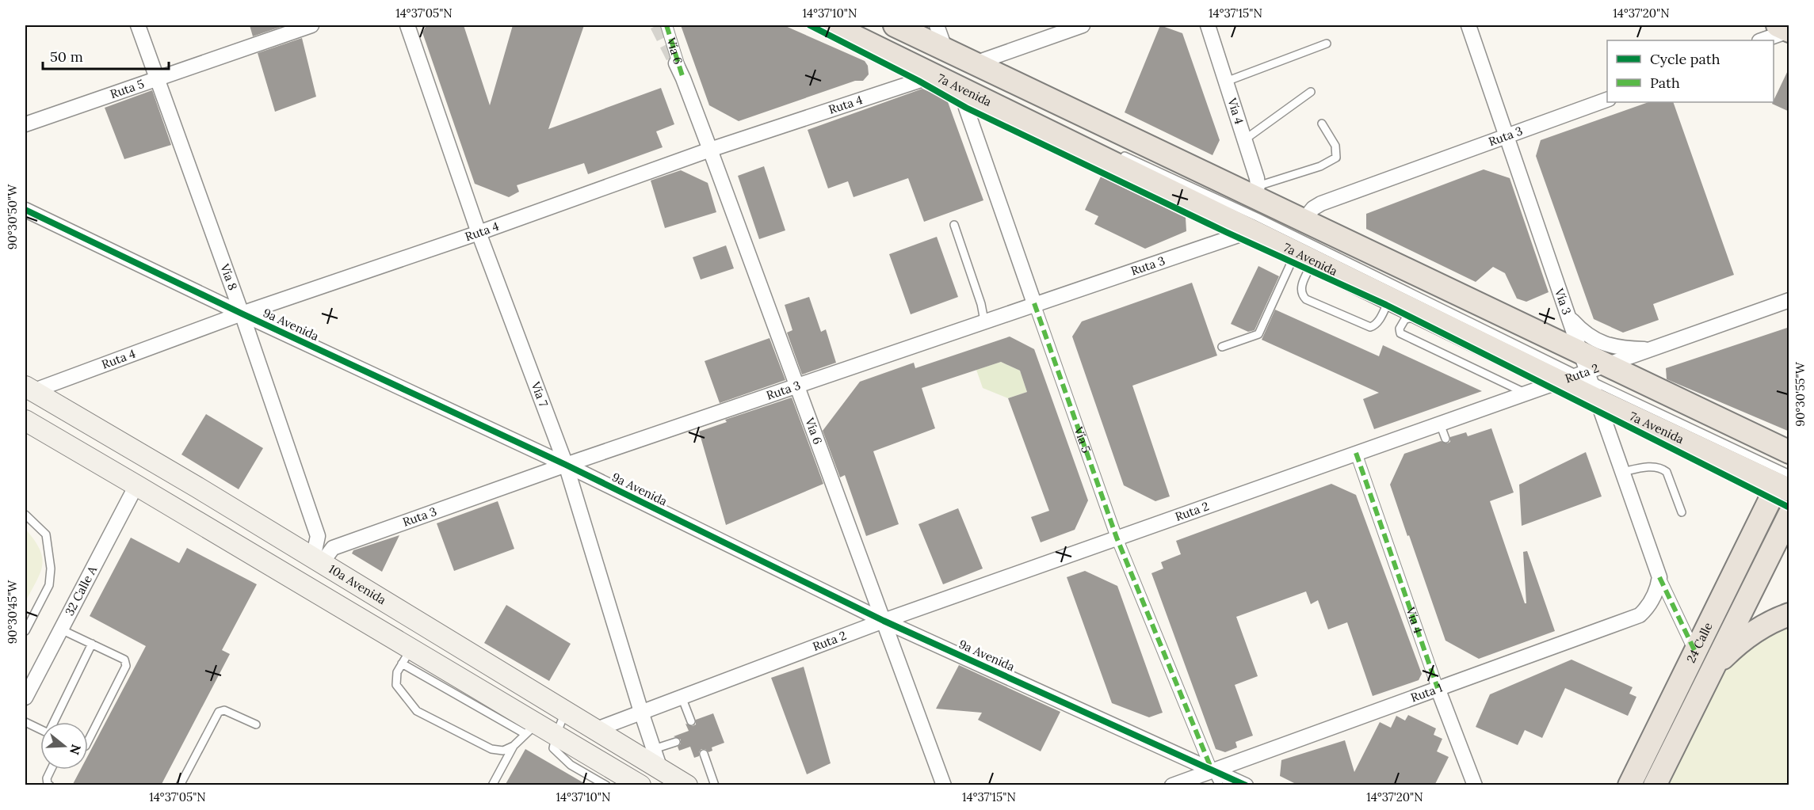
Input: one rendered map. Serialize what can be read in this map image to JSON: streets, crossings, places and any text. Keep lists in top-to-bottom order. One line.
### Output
{"streets":{"main road":["7a Avenida","10a Avenida","24 Calle"],"street":["Vía 6","Ruta 5","Ruta 4","Vía 4","Ruta 3","Vía 8","Vía 3","9a Avenida","Ruta 2","Vía 7","Vía 5","32 Calle A","Ruta 1"]},"crossings":[["Vía 6","Ruta 4"],["Vía 6","Ruta 3"],["Vía 6","9a Avenida"],["Vía 6","Ruta 2"],["Ruta 5","Vía 8"],["7a Avenida","Ruta 4"],["7a Avenida","Vía 4"],["7a Avenida","Ruta 3"],["7a Avenida","Vía 3"],["7a Avenida","Ruta 2"],["7a Avenida","Vía 5"],["Ruta 4","Vía 8"],["Ruta 4","9a Avenida"],["Ruta 4","Vía 7"],["Ruta 4","10a Avenida"],["Vía 4","Ruta 2"],["Vía 4","Ruta 1"],["Ruta 3","Vía 8"],["Ruta 3","Vía 3"],["Ruta 3","9a Avenida"],["Ruta 3","Vía 7"],["Ruta 3","Vía 5"],["Ruta 3","10a Avenida"],["Vía 8","9a Avenida"],["Vía 8","10a Avenida"],["Vía 3","Ruta 2"],["Vía 3","Ruta 1"],["9a Avenida","Ruta 2"],["9a Avenida","Vía 7"],["9a Avenida","Vía 5"],["9a Avenida","Ruta 1"],["Ruta 2","Vía 7"],["Ruta 2","Vía 5"],["Ruta 2","10a Avenida"],["Vía 7","10a Avenida"],["Vía 5","Ruta 1"]],"legend":["Cycle path","Path"],"scale_bar":"50 m","north":"right","coordinates":["14°37'05\"N","14°37'10\"N","14°37'15\"N","14°37'20\"N","90°30'50\"W","90°30'55\"W","90°30'45\"W"]}
